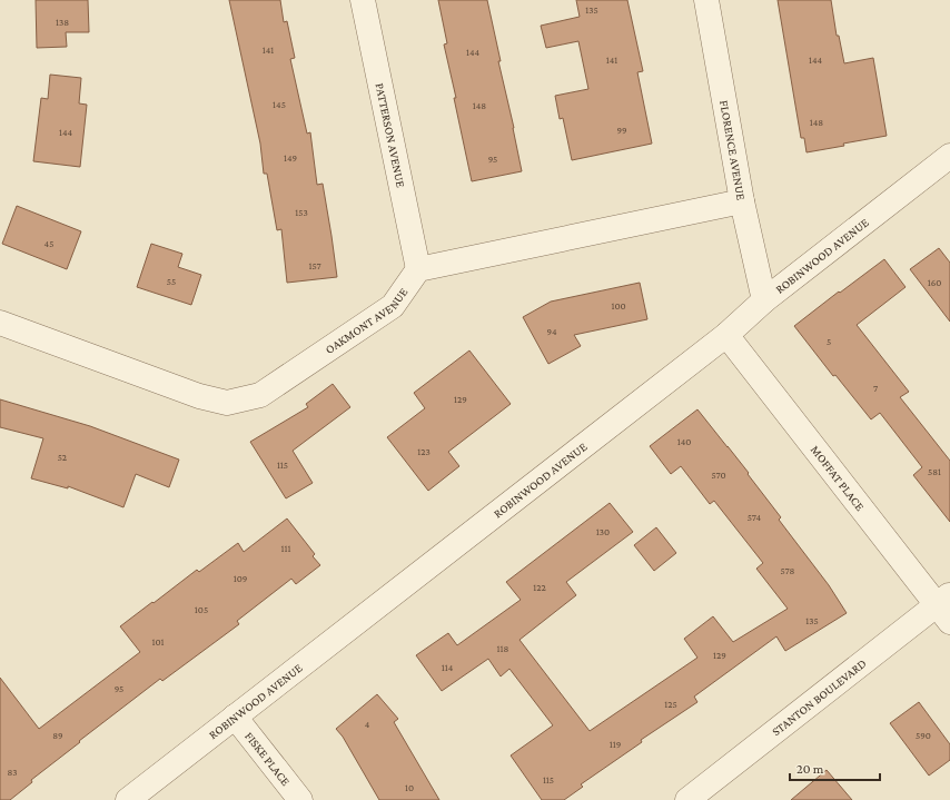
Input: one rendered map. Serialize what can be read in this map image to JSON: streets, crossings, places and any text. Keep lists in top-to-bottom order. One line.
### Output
{"streets":{"street":["PATTERSON AVENUE","FLORENCE AVENUE","ROBINWOOD AVENUE","OAKMONT AVENUE","MOFFAT PLACE","STANTON BOULEVARD","FISKE PLACE"]},"crossings":[["PATTERSON AVENUE","OAKMONT AVENUE"],["FLORENCE AVENUE","ROBINWOOD AVENUE"],["ROBINWOOD AVENUE","MOFFAT PLACE"],["ROBINWOOD AVENUE","FISKE PLACE"],["MOFFAT PLACE","STANTON BOULEVARD"]],"house_numbers":["135","138","141","144","141","144","145","148","148","99","144","149","95","153","45","157","55","160","100","94","5","7","129","140","123","52","115","581","570","574","130","111","578","109","122","105","135","101","118","129","114","95","125","4","89","590","119","83","115","10"],"scale_bar":"20 m"}
